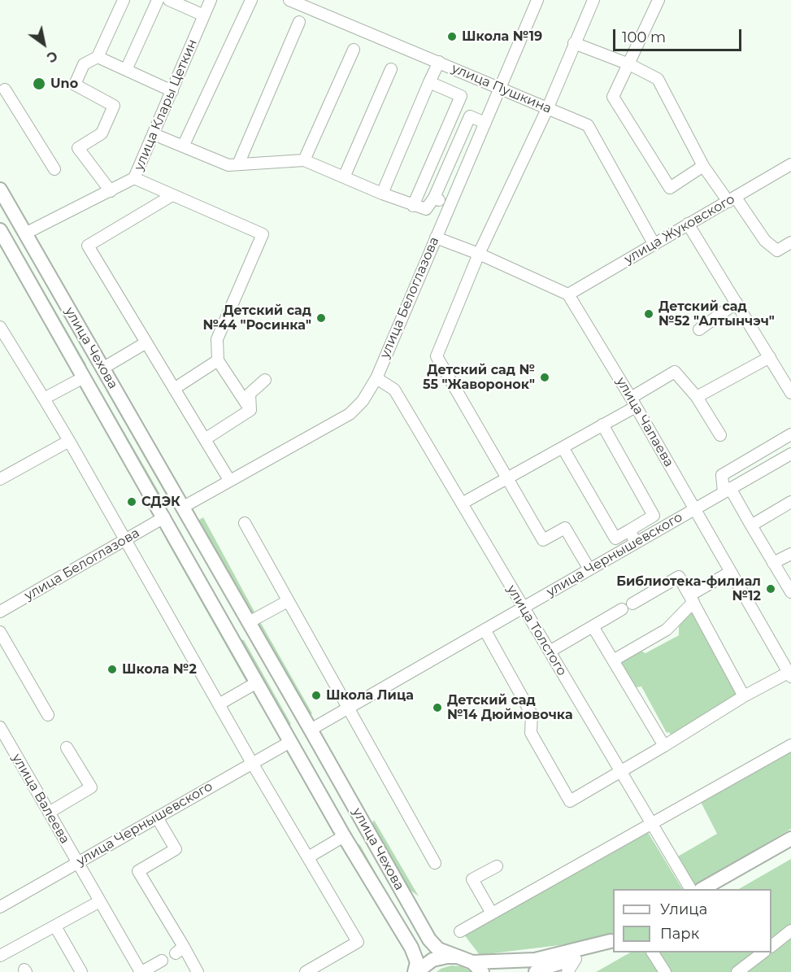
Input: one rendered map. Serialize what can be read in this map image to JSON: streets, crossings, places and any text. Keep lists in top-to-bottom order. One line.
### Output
{"streets":{"main road":["улица Клары Цеткин","улица Чехова"],"street":["улица Пушкина","улица Жуковского","улица Белоглазова","улица Чапаева","улица Чернышевского","улица Толстого","улица Валеева"]},"crossings":[["улица Пушкина","улица Жуковского"],["улица Пушкина","улица Белоглазова"],["улица Клары Цеткин","улица Чехова"],["улица Жуковского","улица Чапаева"],["улица Белоглазова","улица Чехова"],["улица Белоглазова","улица Толстого"],["улица Чехова","улица Чернышевского"],["улица Чапаева","улица Чернышевского"],["улица Чернышевского","улица Толстого"],["улица Чернышевского","улица Валеева"]],"places":["Школа №19","Uno","Детский сад №52 \"Алтынчэч\"","Детский сад №44 \"Росинка\"","Детский сад № 55 \"Жаворонок\"","СДЭК","Библиотека-филиал №12","Школа №2","Школа Лица","Детский сад №14 Дюймовочка"],"legend":["Улица","Парк"],"scale_bar":"100 m","north":"bottom right"}
